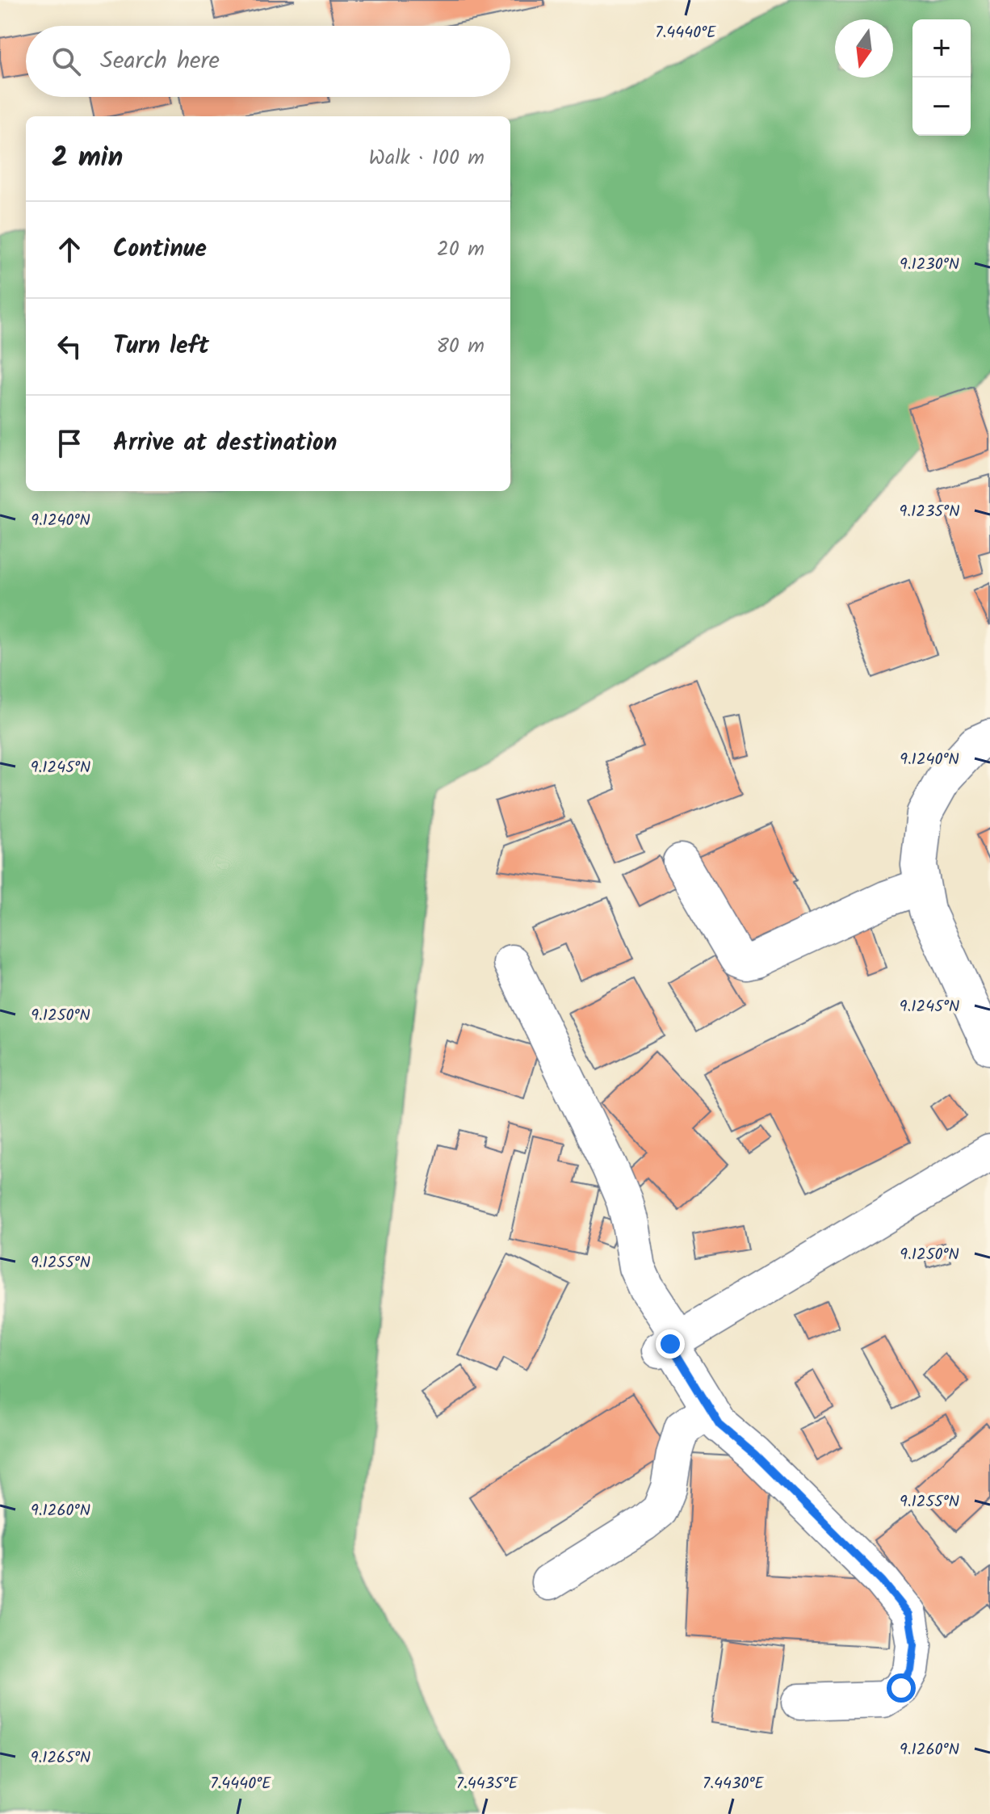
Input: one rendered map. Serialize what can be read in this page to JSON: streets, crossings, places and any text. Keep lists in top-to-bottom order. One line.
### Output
{"north":"bottom","page":{"map_buttons":["+","−"],"search":"Search here","heading":["2 min","Walk · 100 m"],"list":[["Continue","20 m"],["Turn left","80 m"],"Arrive at destination"]},"coordinates":["7.4440°E","9.1230°N","9.1235°N","9.1240°N","9.1245°N","9.1250°N","9.1255°N","9.1260°N","9.1265°N","7.4435°E","7.4430°E"]}
